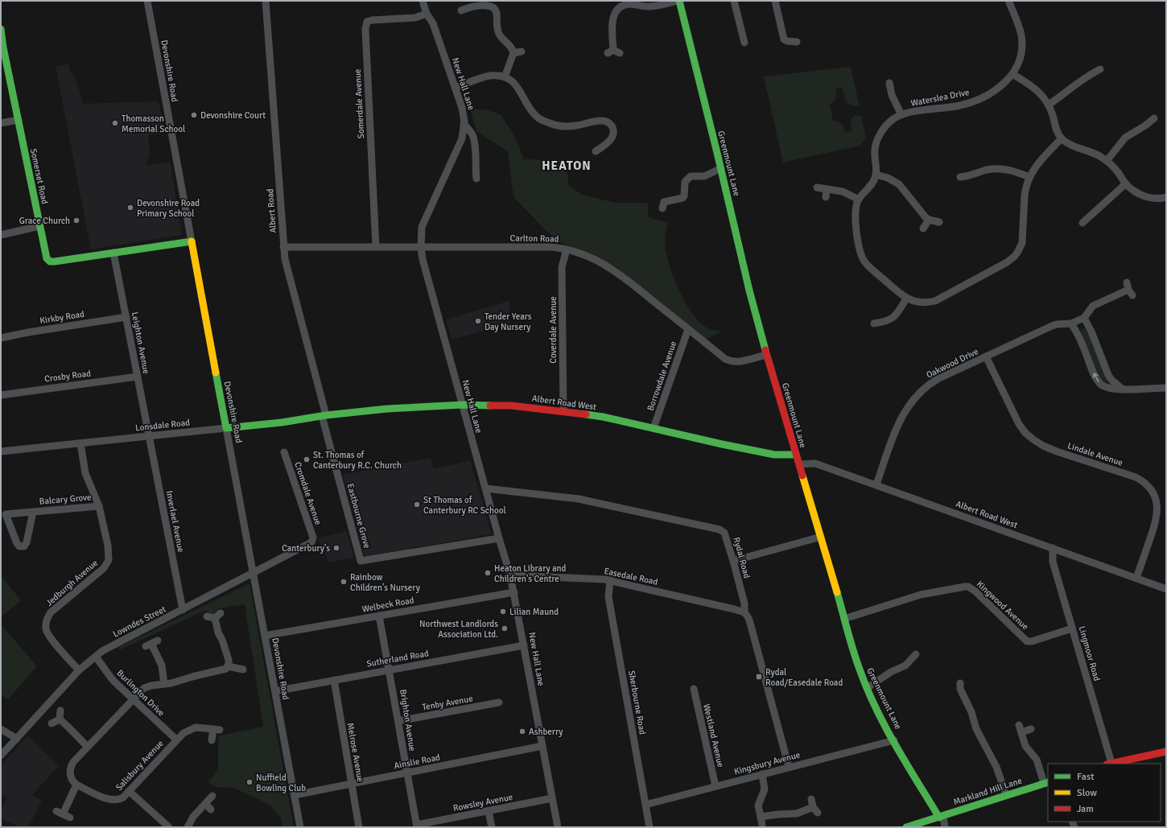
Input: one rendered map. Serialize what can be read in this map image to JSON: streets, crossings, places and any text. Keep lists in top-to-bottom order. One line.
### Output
{"streets":{"street":["Devonshire Road","New Hall Lane","Waterslea Drive","Somerdale Avenue","Greenmount Lane","Somerset Road","Albert Road","Carlton Road","Kirkby Road","Coverdale Avenue","Leighton Avenue","Oakwood Drive","Crosby Road","Borrowdale Avenue","Albert Road West","Lonsdale Road","Lindale Avenue","Cromdale Avenue","Balcary Grove","Eastbourne Grove","Inverlael Avenue","Rydal Road","Easedale Road","Jedburgh Avenue","Welbeck Road","Kingwood Avenue","Lowndes Street","Lingmoor Road","Sutherland Road","Burlington Drive","Tenby Avenue","Sherbourne Road","Brighton Avenue","Westland Avenue","Melrose Avenue","Ainslie Road","Kingsbury Avenue","Salisbury Avenue","Markland Hill Lane","Rowsley Avenue"]},"crossings":[["Devonshire Road","Somerset Road"],["Devonshire Road","Lonsdale Road"],["Devonshire Road","Welbeck Road"],["Devonshire Road","Lowndes Street"],["Devonshire Road","Sutherland Road"],["Devonshire Road","Ainslie Road"],["New Hall Lane","Somerdale Avenue"],["New Hall Lane","Carlton Road"],["New Hall Lane","Albert Road West"],["New Hall Lane","Eastbourne Grove"],["New Hall Lane","Rydal Road"],["New Hall Lane","Easedale Road"],["New Hall Lane","Welbeck Road"],["New Hall Lane","Sutherland Road"],["New Hall Lane","Ainslie Road"],["New Hall Lane","Rowsley Avenue"],["Somerdale Avenue","Carlton Road"],["Greenmount Lane","Carlton Road"],["Greenmount Lane","Albert Road West"],["Greenmount Lane","Kingwood Avenue"],["Greenmount Lane","Kingsbury Avenue"],["Greenmount Lane","Markland Hill Lane"],["Somerset Road","Leighton Avenue"],["Albert Road","Carlton Road"],["Albert Road","Albert Road West"],["Albert Road","Lonsdale Road"],["Albert Road","Eastbourne Grove"],["Carlton Road","Coverdale Avenue"],["Carlton Road","Borrowdale Avenue"],["Kirkby Road","Leighton Avenue"],["Coverdale Avenue","Albert Road West"],["Leighton Avenue","Crosby Road"],["Leighton Avenue","Lonsdale Road"],["Leighton Avenue","Inverlael Avenue"],["Oakwood Drive","Albert Road West"],["Oakwood Drive","Lindale Avenue"],["Borrowdale Avenue","Albert Road West"],["Albert Road West","Lonsdale Road"],["Albert Road West","Lindale Avenue"],["Albert Road West","Eastbourne Grove"],["Albert Road West","Lingmoor Road"],["Lonsdale Road","Eastbourne Grove"],["Lonsdale Road","Inverlael Avenue"],["Lonsdale Road","Jedburgh Avenue"],["Cromdale Avenue","Lowndes Street"],["Balcary Grove","Jedburgh Avenue"],["Inverlael Avenue","Lowndes Street"],["Rydal Road","Easedale Road"],["Rydal Road","Kingsbury Avenue"],["Easedale Road","Sherbourne Road"],["Jedburgh Avenue","Lowndes Street"],["Welbeck Road","Brighton Avenue"],["Kingwood Avenue","Lingmoor Road"],["Lowndes Street","Burlington Drive"],["Sutherland Road","Brighton Avenue"],["Sutherland Road","Melrose Avenue"],["Burlington Drive","Salisbury Avenue"],["Tenby Avenue","Brighton Avenue"],["Sherbourne Road","Kingsbury Avenue"],["Brighton Avenue","Ainslie Road"],["Brighton Avenue","Rowsley Avenue"],["Westland Avenue","Kingsbury Avenue"],["Melrose Avenue","Ainslie Road"]],"districts":["HEATON"],"places":{"other":["Devonshire Court","Thomasson Memorial School","Devonshire Road Primary School","Grace Church","Tender Years Day Nursery","St. Thomas of Canterbury R.C. Church","St Thomas of Canterbury RC School","Canterbury's","Heaton Library and Children's Centre","Rainbow Children's Nursery","Lilian Maund","Northwest Landlords Association Ltd.","Ashberry","Nuffield Bowling Club"],"transit":["Rydal Road/Easedale Road"]},"legend":["Fast","Slow","Jam"]}
